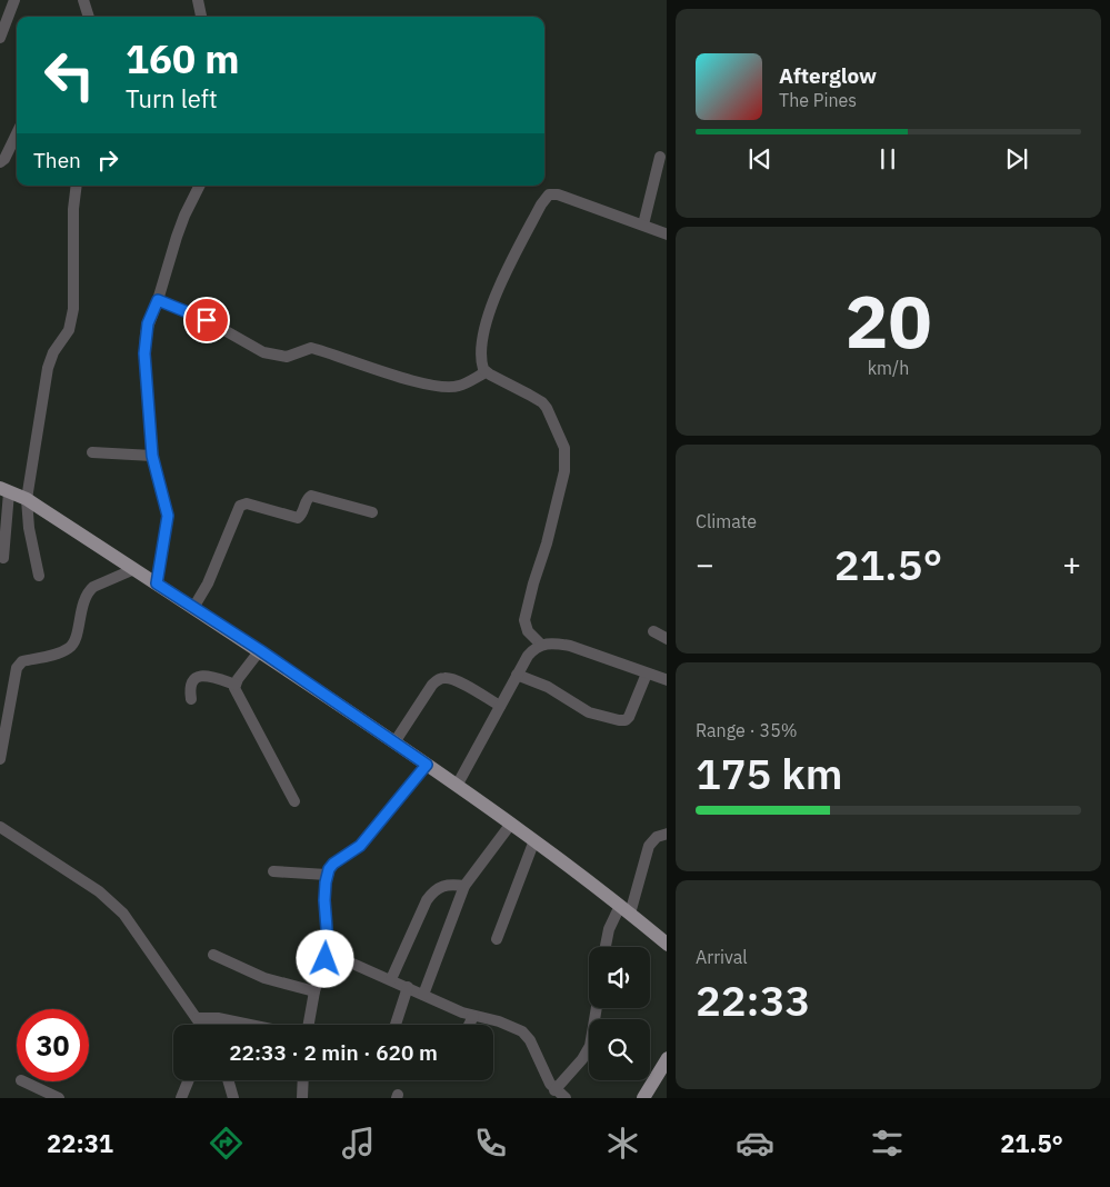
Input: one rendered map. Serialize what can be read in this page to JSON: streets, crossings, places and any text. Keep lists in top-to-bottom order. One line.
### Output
{"page":{"turn":["160 m","Turn left"],"song":["Afterglow","The Pines"],"then":"Then","tile":[["20","km/h"],"Climate",["Range · 35%","175 km"],["Arrival","22:33"]],"heat":["−","21.5°","+"],"limit":"30","trip":"22:33 · 2 min · 620 m","tabs":["22:31","21.5°"]}}
